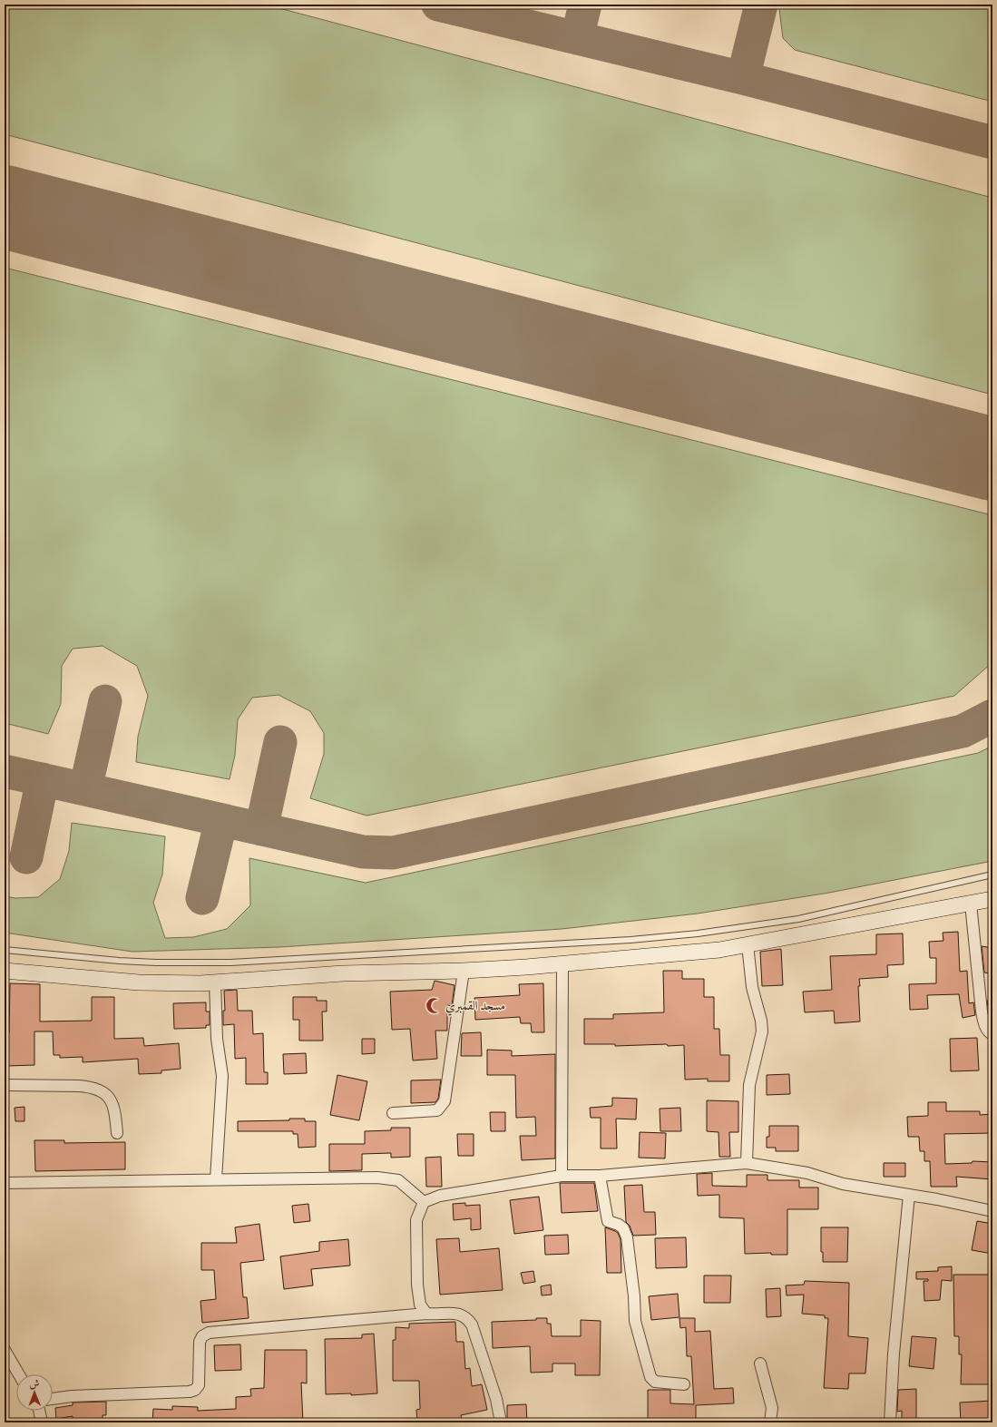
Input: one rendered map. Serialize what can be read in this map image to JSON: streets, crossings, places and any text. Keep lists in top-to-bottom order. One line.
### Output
{"places":{"mosque":["مسجد القمبري"]},"north":"top"}
